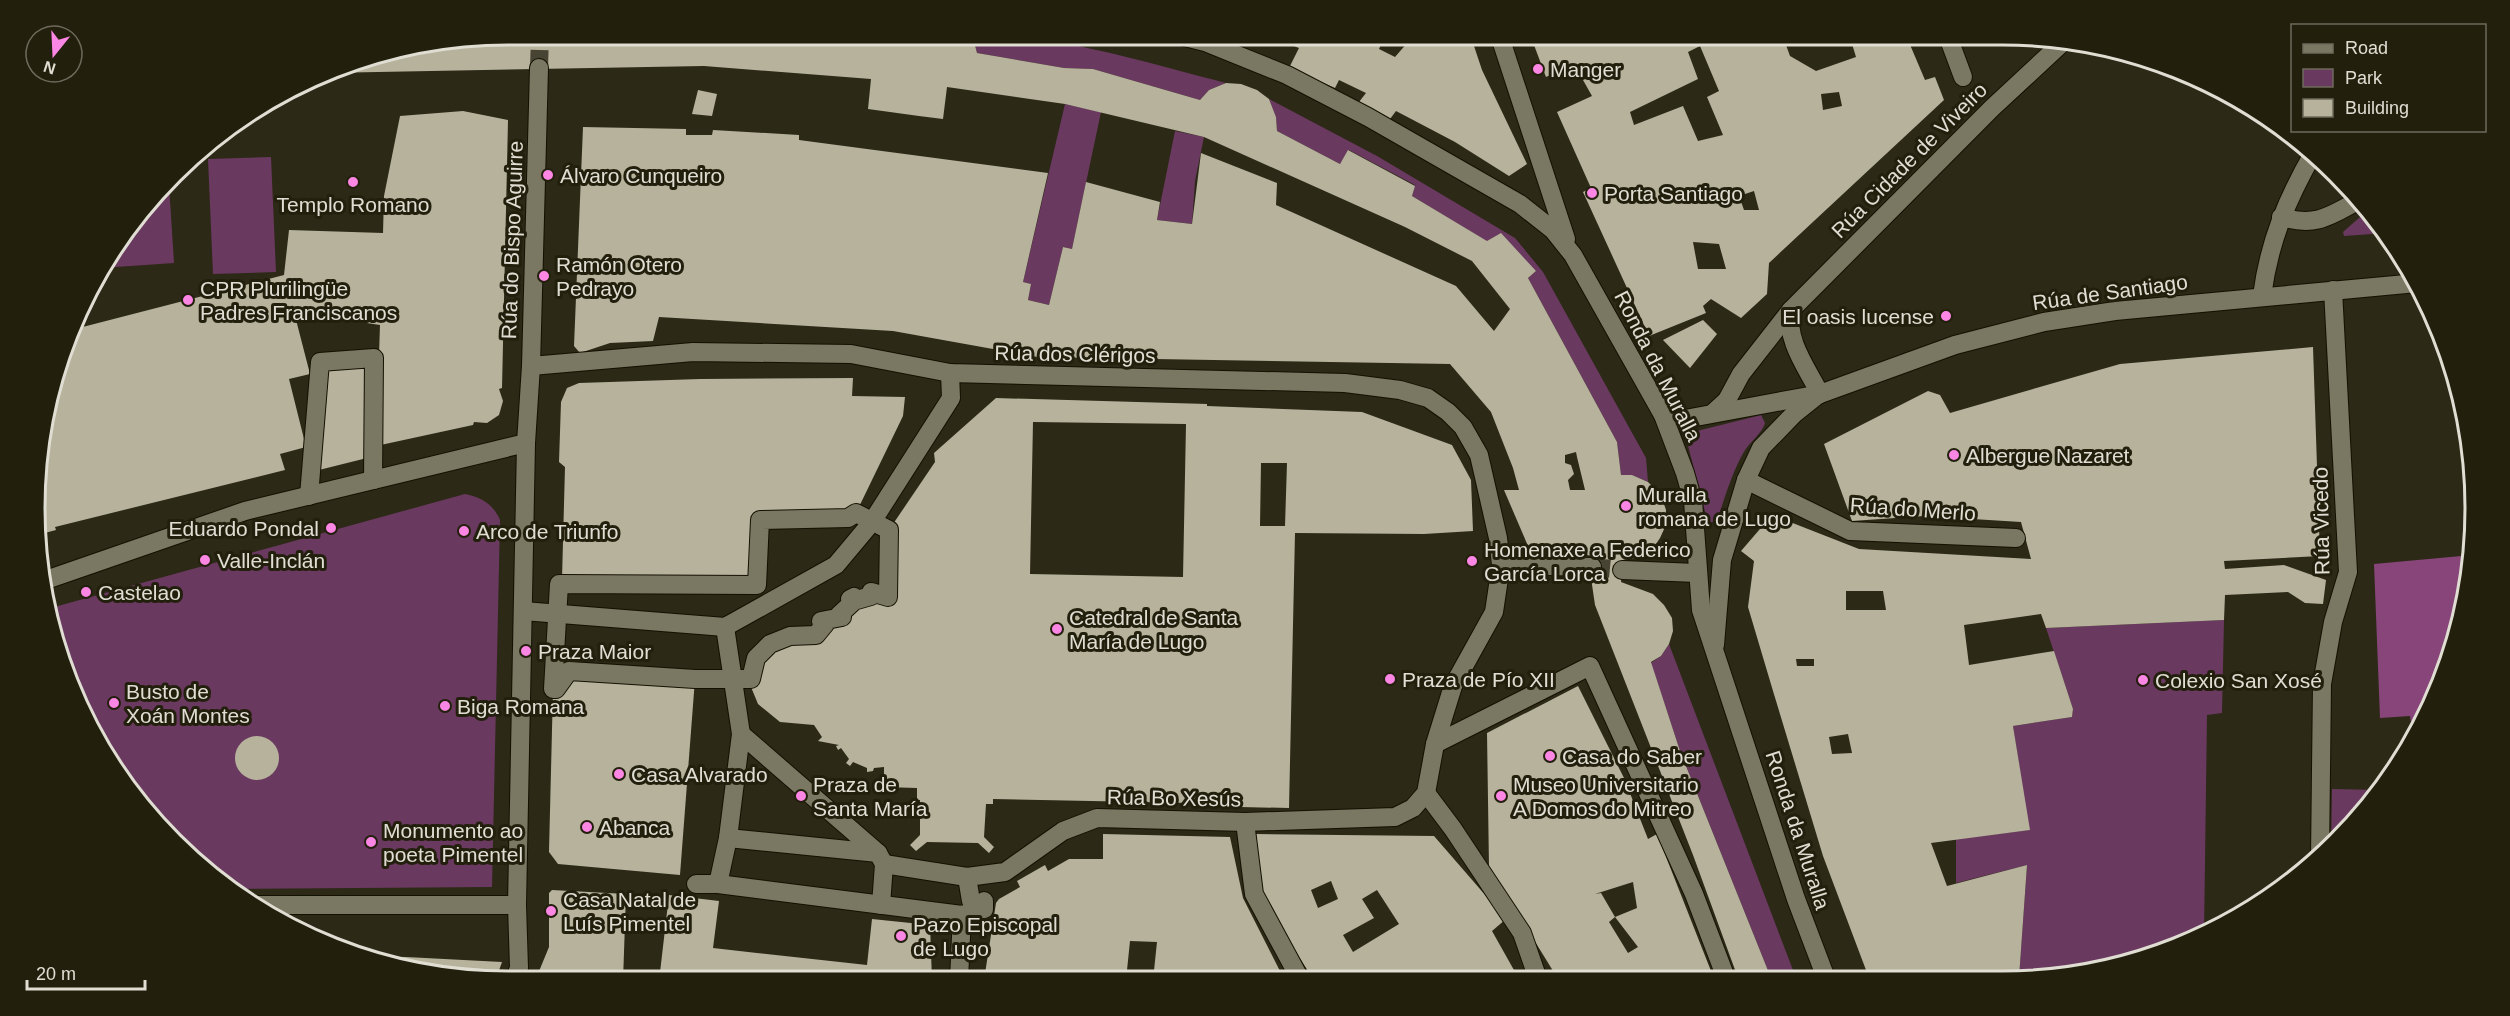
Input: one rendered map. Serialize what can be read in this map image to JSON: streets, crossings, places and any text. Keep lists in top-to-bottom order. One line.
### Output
{"streets":{"street":["Rúa Cidade de Viveiro","Rúa do Bispo Aguirre","Rúa de Santiago","Rúa dos Clérigos","Ronda da Muralla","Rúa do Merlo","Rúa Vicedo","Rúa Bo Xesús"]},"crossings":[["Rúa Cidade de Viveiro","Rúa de Santiago"],["Rúa do Bispo Aguirre","Rúa dos Clérigos"],["Rúa de Santiago","Ronda da Muralla"],["Rúa de Santiago","Rúa do Merlo"],["Rúa de Santiago","Rúa Vicedo"]],"places":["Manger","Álvaro Cunqueiro","Templo Romano","Porta Santiago","Ramón Otero Pedrayo","CPR Plurilingüe Padres Franciscanos","El oasis lucense","Albergue Nazaret","Muralla romana de Lugo","Eduardo Pondal","Arco de Triunfo","Valle-Inclán","Homenaxe a Federico García Lorca","Castelao","Catedral de Santa María de Lugo","Praza Maior","Praza de Pío XII","Colexio San Xosé","Busto de Xoán Montes","Biga Romana","Casa do Saber","Casa Alvarado","Praza de Santa María","Museo Universitario A Domos do Mitreo","Abanca","Monumento ao poeta Pimentel","Casa Natal de Luís Pimentel","Pazo Episcopal de Lugo"],"legend":["Road","Park","Building"],"scale_bar":"20 m","north":"bottom"}
